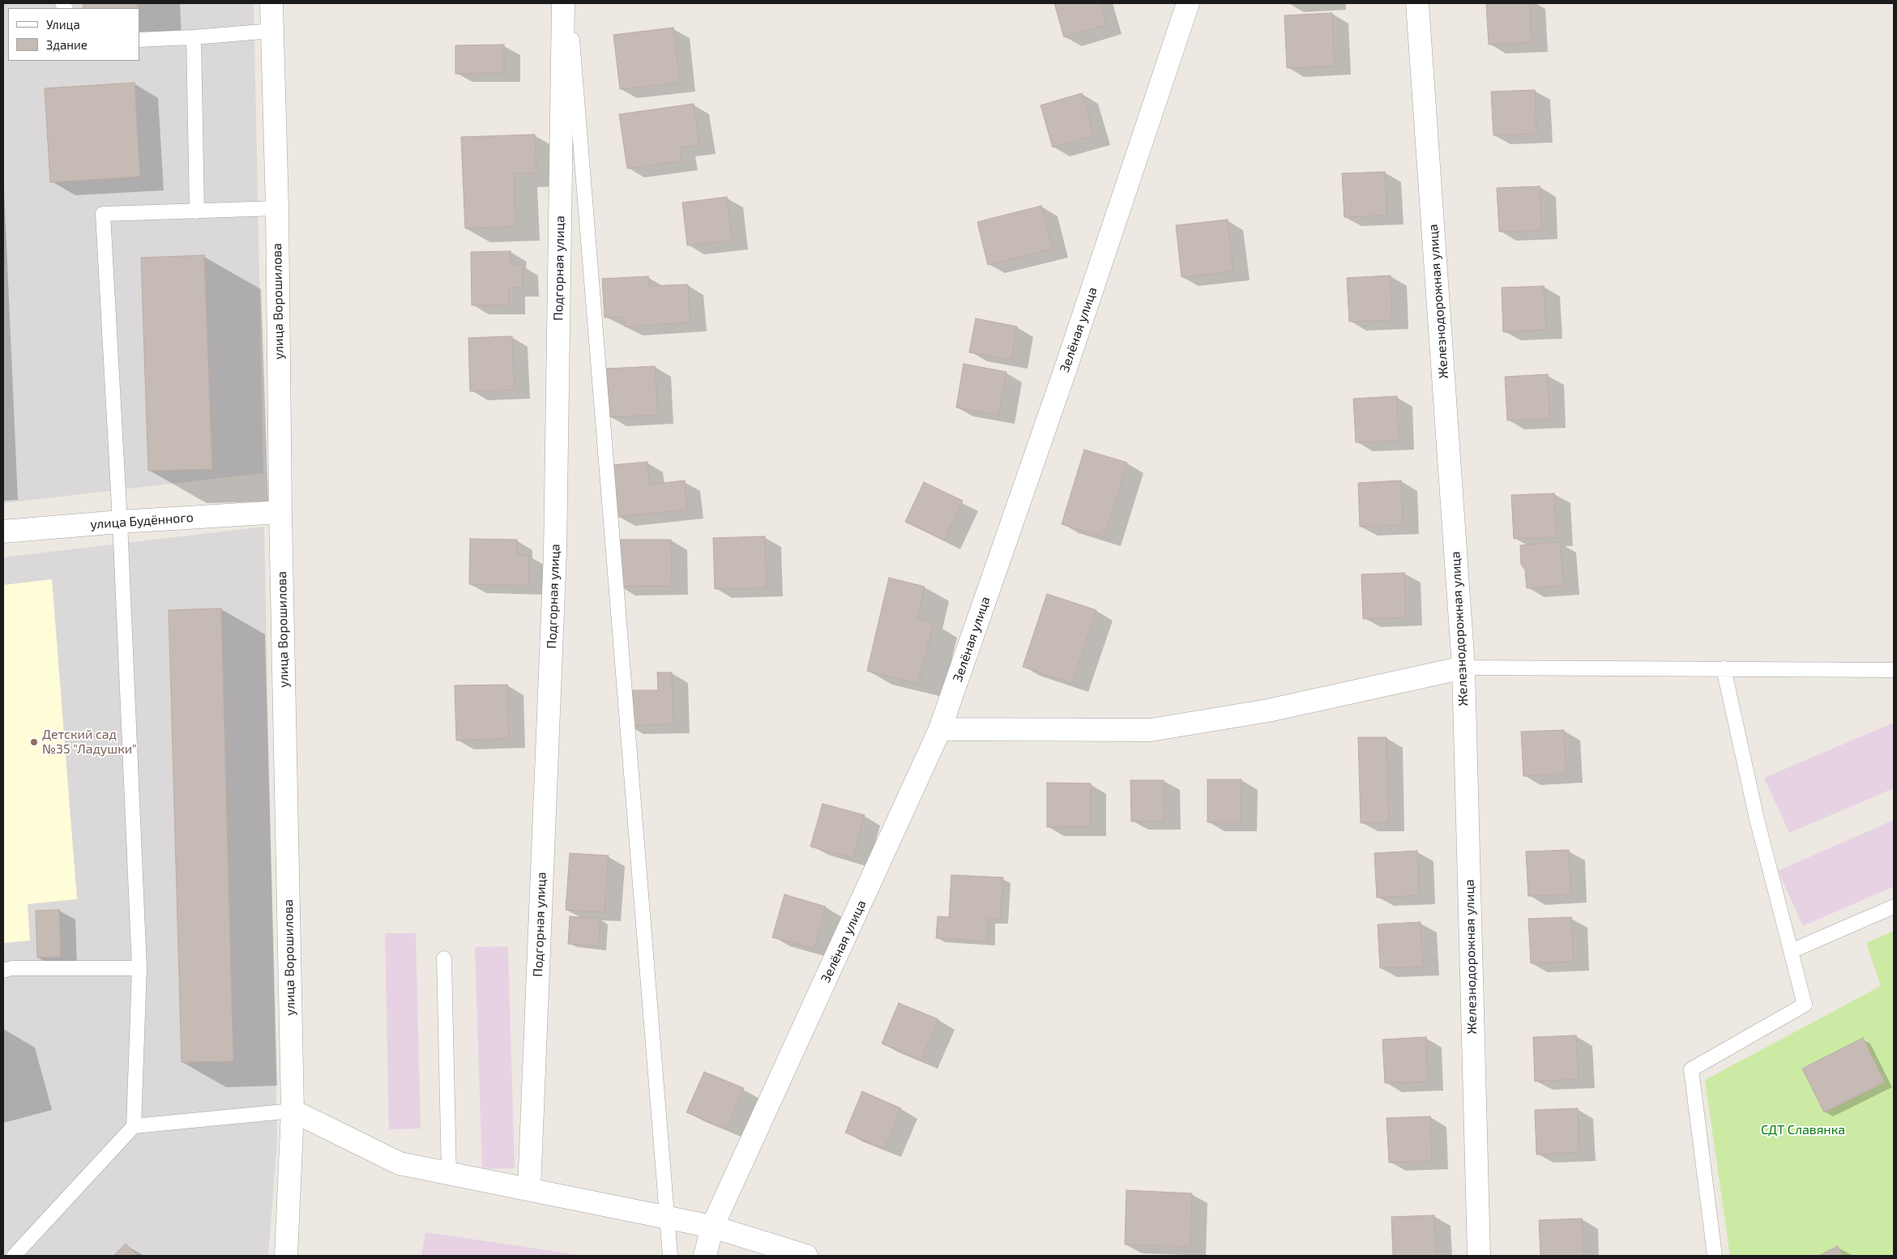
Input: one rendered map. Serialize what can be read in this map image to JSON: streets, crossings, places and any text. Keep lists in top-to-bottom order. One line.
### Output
{"streets":{"street":["Подгорная улица","улица Ворошилова","Железнодорожная улица","Зелёная улица","улица Будённого"]},"crossings":[["улица Ворошилова","улица Будённого"]],"parks":["СДТ Славянка"],"places":["Детский сад №35 \"Ладушки\""],"legend":["Улица","Здание"]}
